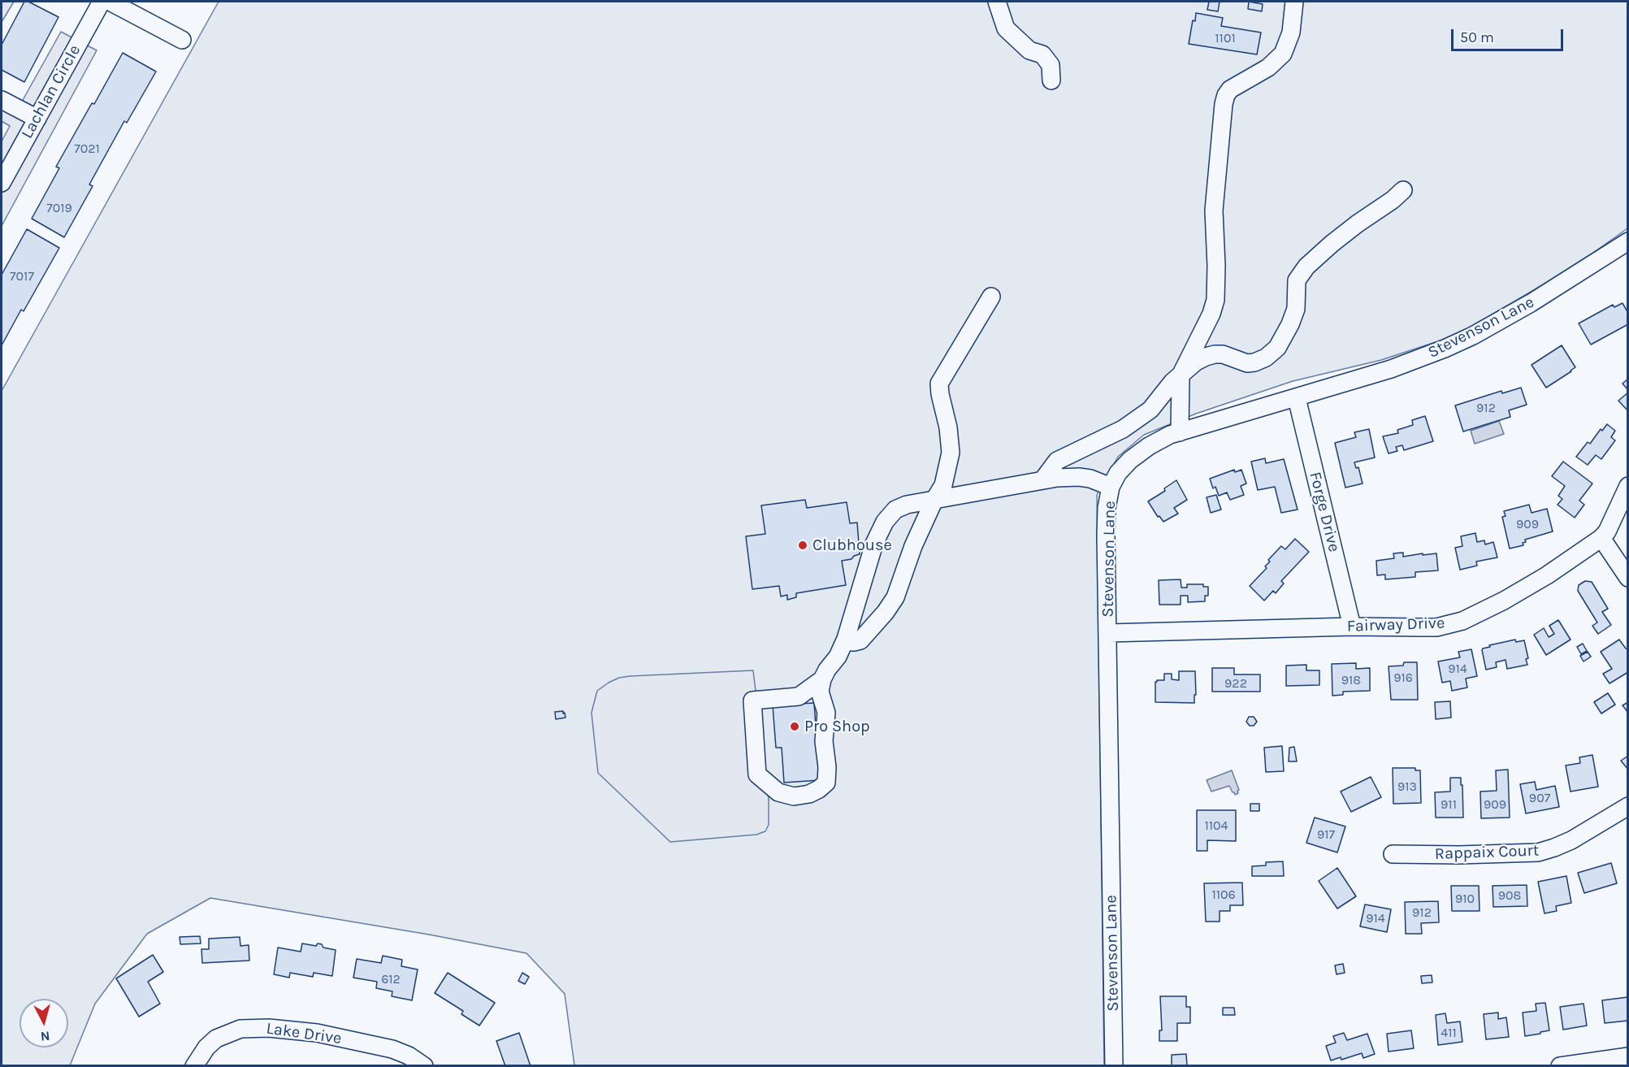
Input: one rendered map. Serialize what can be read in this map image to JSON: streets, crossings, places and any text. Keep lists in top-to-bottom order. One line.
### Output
{"streets":{"street":["Lachlan Circle","Stevenson Lane","Forge Drive","Fairway Drive","Rappaix Court","Lake Drive"]},"crossings":[["Stevenson Lane","Forge Drive"],["Stevenson Lane","Fairway Drive"],["Forge Drive","Fairway Drive"]],"places":["Clubhouse","Pro Shop"],"house_numbers":["1101","7021","7019","7017","912","909","914","916","918","922","913","907","911","909","1104","917","1106","908","910","912","914","612","411"],"scale_bar":"50 m","north":"bottom"}
